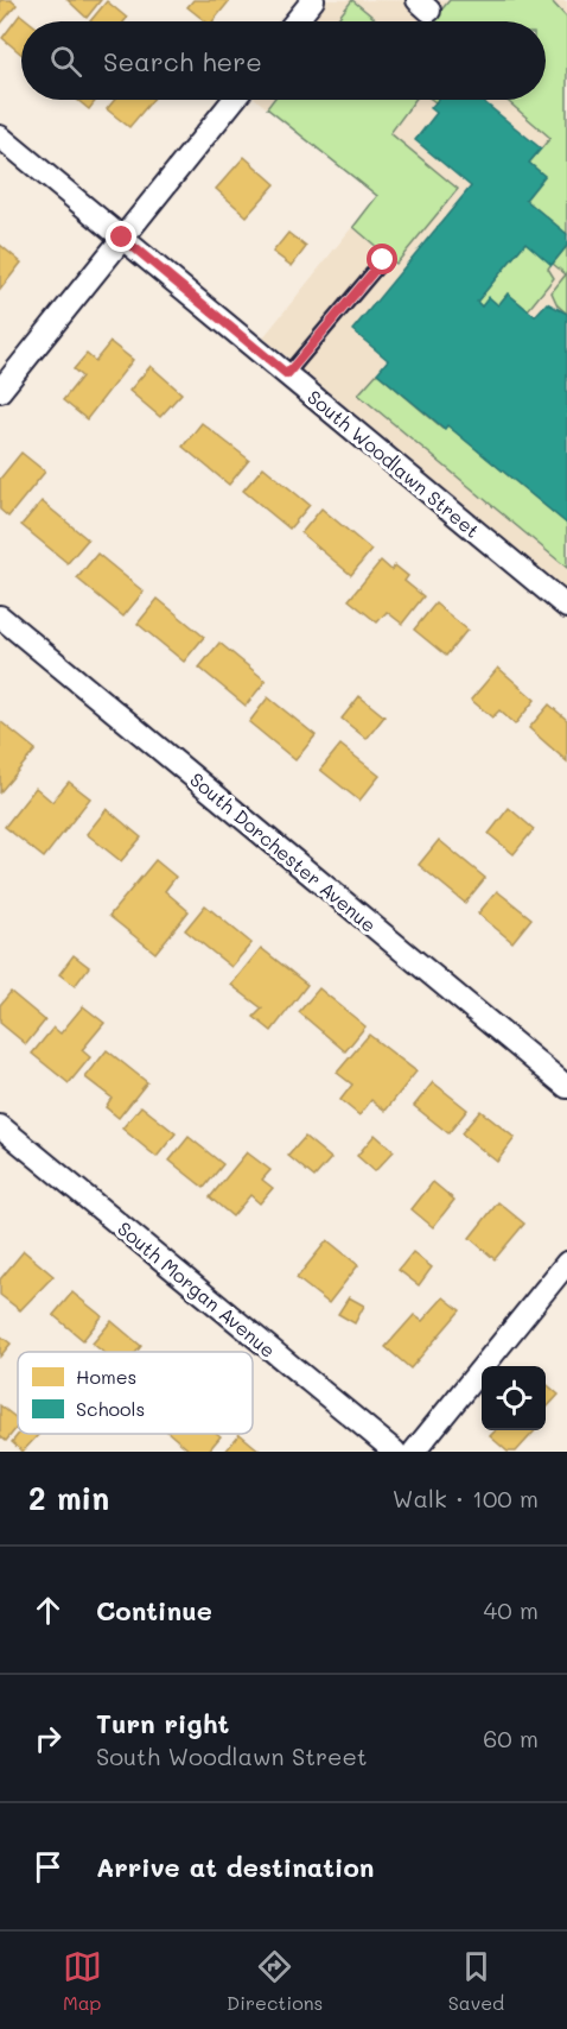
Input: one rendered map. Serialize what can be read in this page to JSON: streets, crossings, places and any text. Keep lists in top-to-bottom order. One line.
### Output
{"streets":{"street":["South Woodlawn Street","South Dorchester Avenue","South Morgan Avenue"]},"legend":["Homes","Schools"],"page":{"search":"Search here","heading":["2 min","Walk · 100 m"],"list":[["Continue","40 m"],["Turn right","South Woodlawn Street","60 m"],"Arrive at destination"],"nav":["Map","Directions","Saved"]}}
